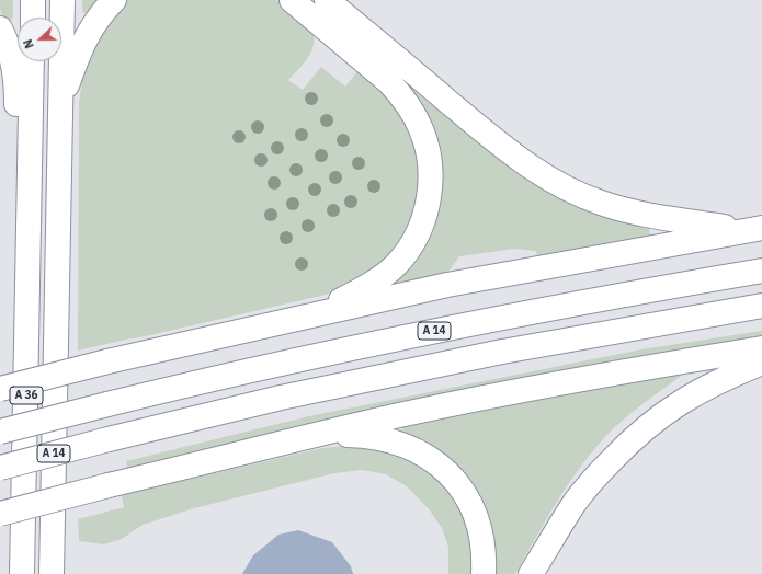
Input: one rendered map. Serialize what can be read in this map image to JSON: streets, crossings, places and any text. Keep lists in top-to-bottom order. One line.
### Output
{"streets":{"highway":["A 14","A 36"]},"north":"left"}
